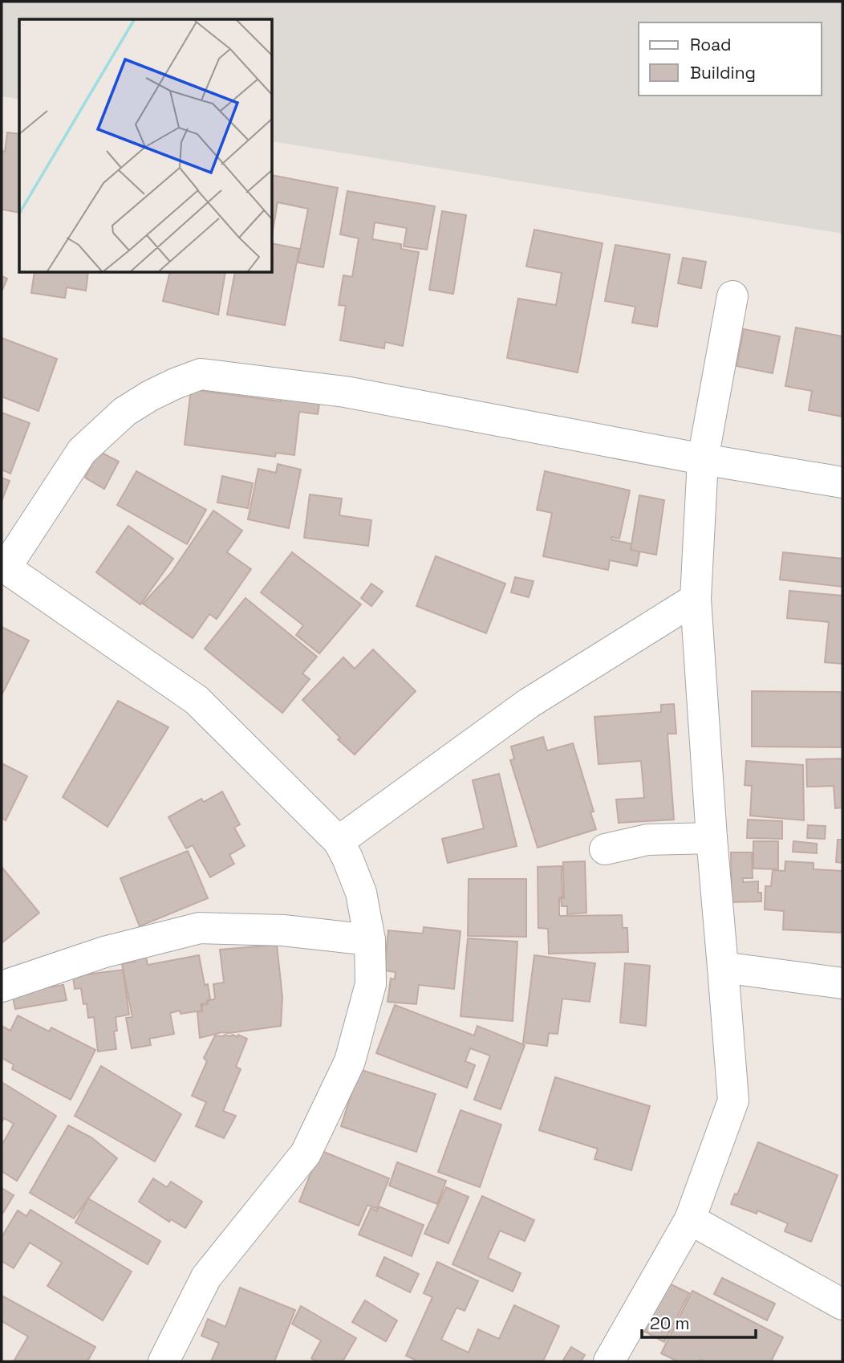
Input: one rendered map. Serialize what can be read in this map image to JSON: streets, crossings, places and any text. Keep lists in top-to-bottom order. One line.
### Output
{"legend":["Road","Building"],"scale_bar":"20 m"}
